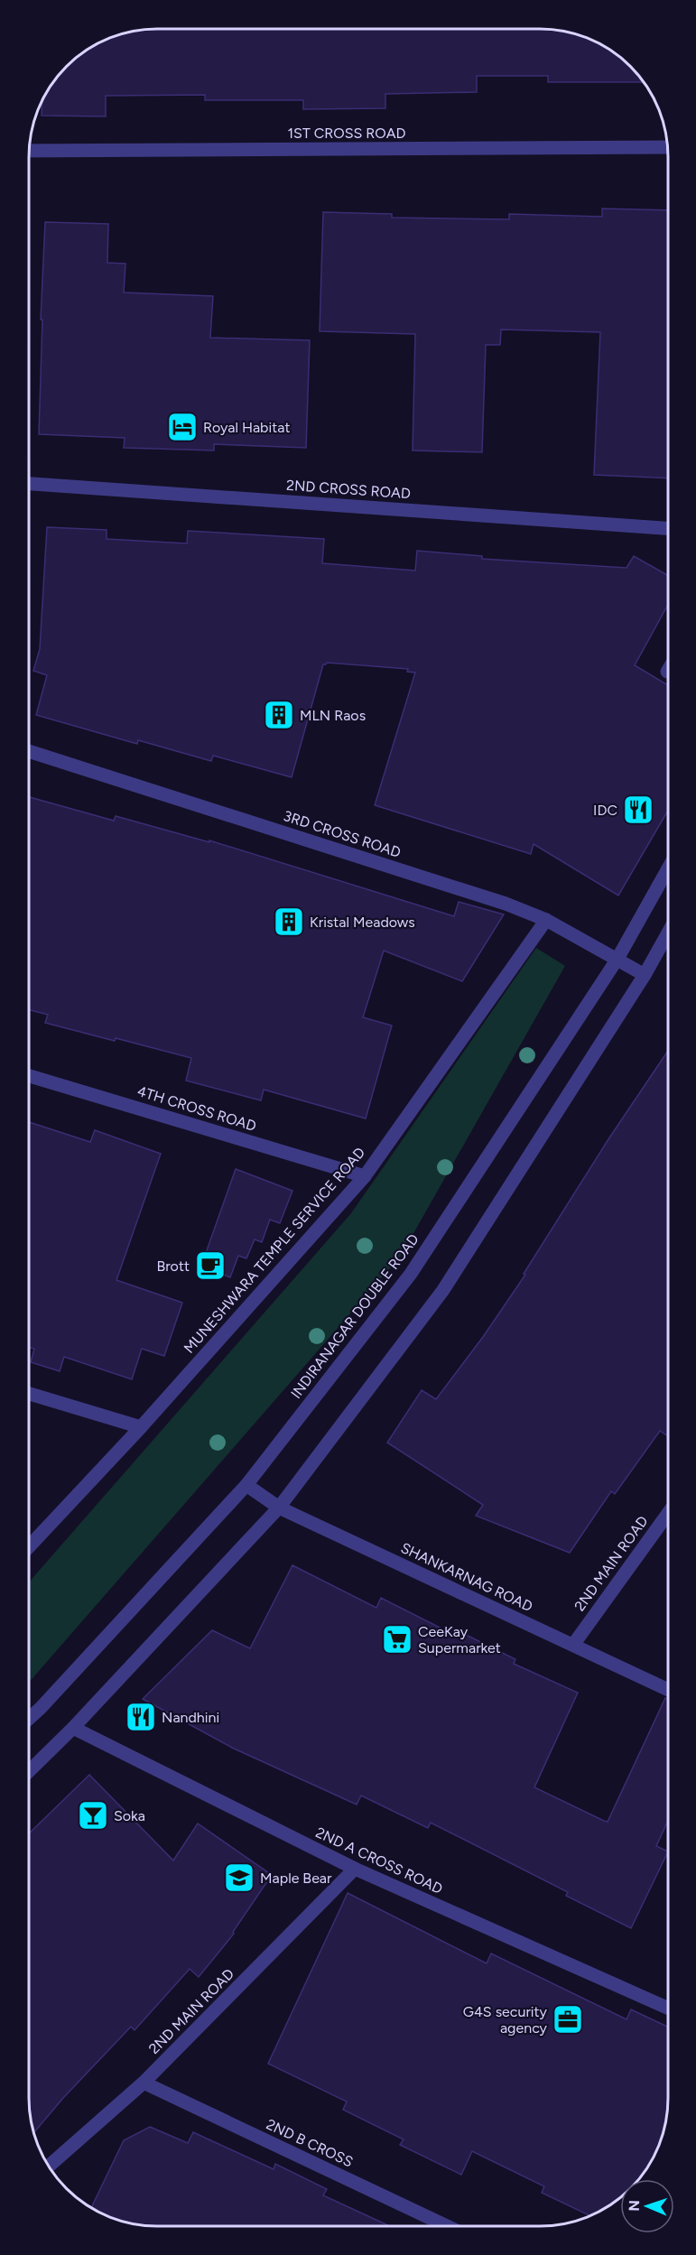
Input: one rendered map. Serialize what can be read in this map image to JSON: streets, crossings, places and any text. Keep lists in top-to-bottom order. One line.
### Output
{"streets":{"street":["1ST CROSS ROAD","2ND CROSS ROAD","3RD CROSS ROAD","4TH CROSS ROAD","MUNESHWARA TEMPLE SERVICE ROAD","INDIRANAGAR DOUBLE ROAD","2ND MAIN ROAD","SHANKARNAG ROAD","2ND A CROSS ROAD","2ND B CROSS"]},"crossings":[["3RD CROSS ROAD","MUNESHWARA TEMPLE SERVICE ROAD"],["3RD CROSS ROAD","INDIRANAGAR DOUBLE ROAD"],["4TH CROSS ROAD","MUNESHWARA TEMPLE SERVICE ROAD"],["INDIRANAGAR DOUBLE ROAD","SHANKARNAG ROAD"],["2ND MAIN ROAD","SHANKARNAG ROAD"],["2ND MAIN ROAD","2ND A CROSS ROAD"],["2ND MAIN ROAD","2ND B CROSS"]],"places":{"hotel":["Royal Habitat"],"building":["MLN Raos","Kristal Meadows"],"restaurant":["IDC","Nandhini"],"cafe":["Brott"],"supermarket":["CeeKay Supermarket"],"bar":["Soka"],"school or university":["Maple Bear"],"office":["G4S security agency"]},"north":"left"}
